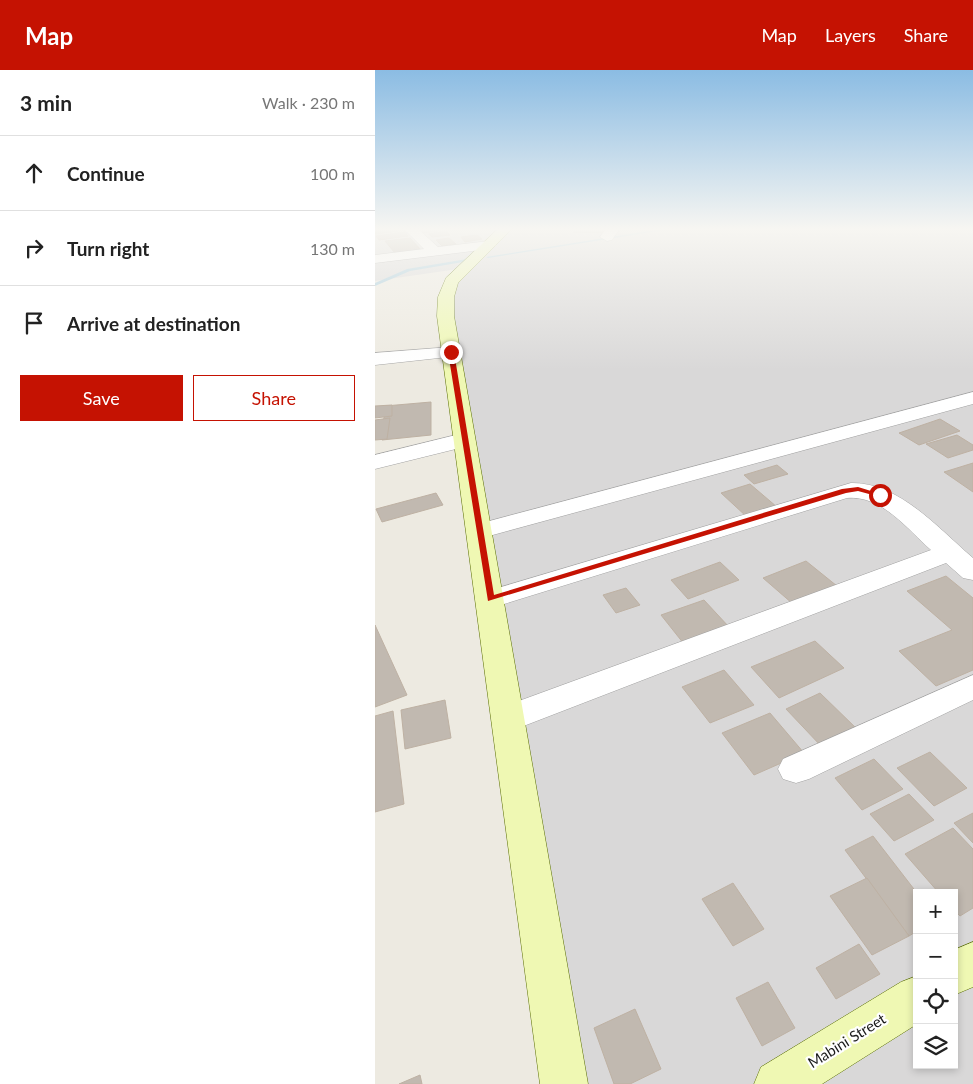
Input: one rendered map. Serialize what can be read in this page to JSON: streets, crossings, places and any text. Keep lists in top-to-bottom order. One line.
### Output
{"streets":{"street":["Mabini Street"]},"page":{"header":"Map","nav":["Map","Layers","Share"],"heading":["3 min","Walk · 230 m"],"list":[["Continue","100 m"],["Turn right","130 m"],"Arrive at destination"],"buttons":["Save","Share"],"map_buttons":["+","−"]}}
